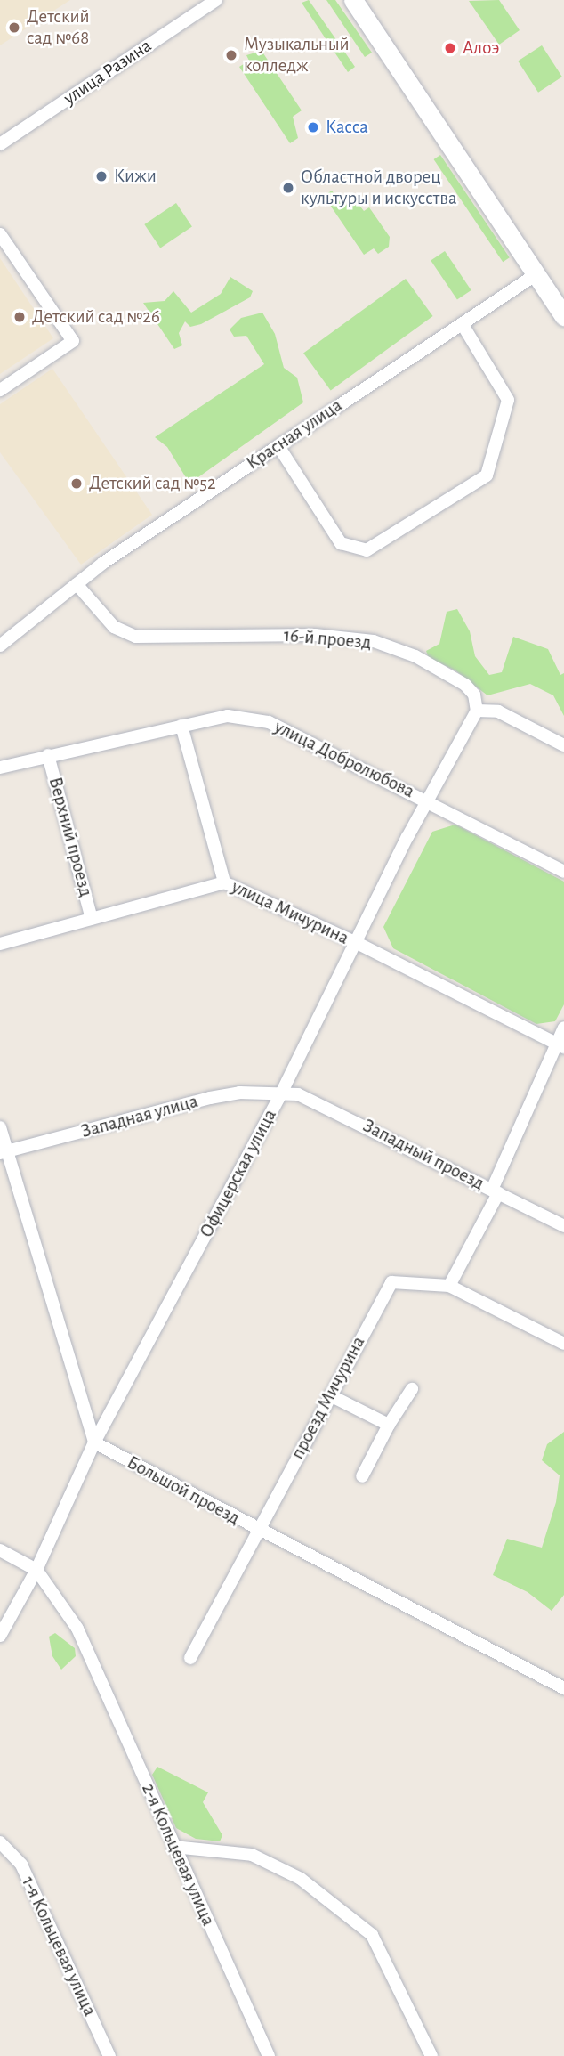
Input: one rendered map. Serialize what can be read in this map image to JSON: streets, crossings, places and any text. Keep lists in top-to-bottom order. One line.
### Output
{"streets":{"street":["улица Разина","Красная улица","16-й проезд","улица Добролюбова","Верхний проезд","улица Мичурина","Западная улица","Западный проезд","Офицерская улица","проезд Мичурина","Большой проезд","2-я Кольцевая улица","1-я Кольцевая улица"]},"crossings":[["Красная улица","16-й проезд"],["16-й проезд","Офицерская улица"],["улица Добролюбова","Верхний проезд"],["улица Добролюбова","Офицерская улица"],["Верхний проезд","улица Мичурина"],["улица Мичурина","Офицерская улица"],["Западная улица","Западный проезд"],["Западная улица","Офицерская улица"],["Западный проезд","Офицерская улица"],["Офицерская улица","Большой проезд"],["Офицерская улица","2-я Кольцевая улица"],["проезд Мичурина","Большой проезд"]],"places":["Детский сад №68","Алоэ","Музыкальный колледж","Касса","Кижи","Областной дворец культуры и искусства","Детский сад №26","Детский сад №52"]}
